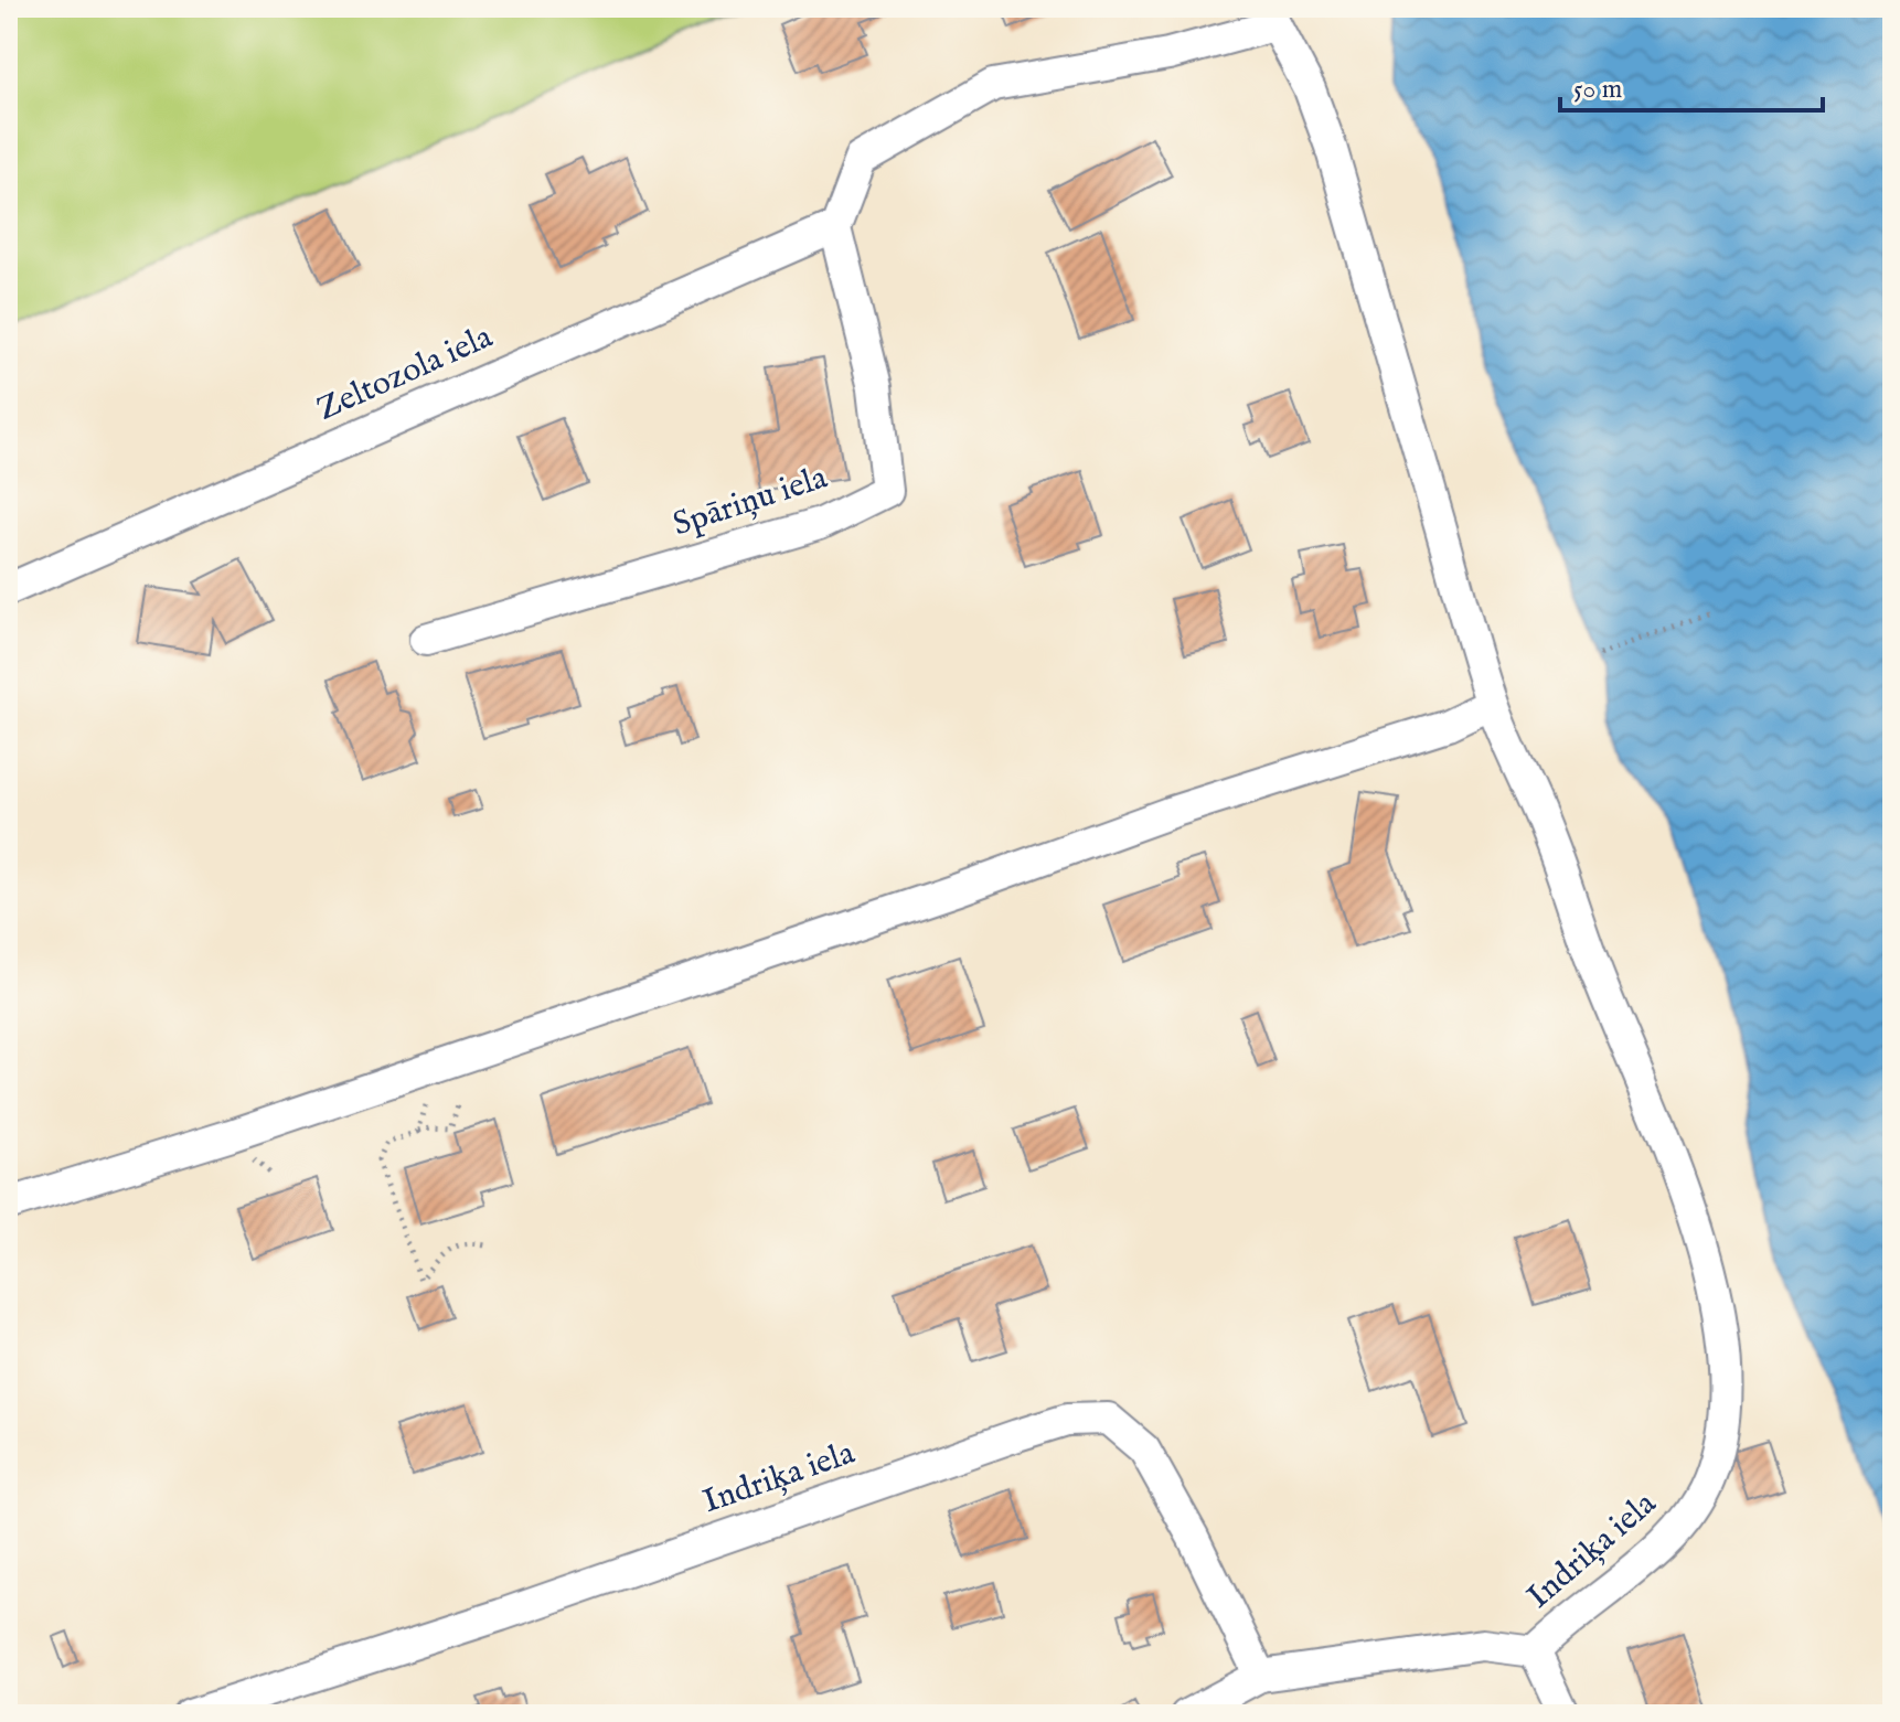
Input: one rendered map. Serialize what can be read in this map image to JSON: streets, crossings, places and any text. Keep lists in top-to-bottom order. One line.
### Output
{"streets":{"street":["Zeltozola iela","Spāriņu iela","Indriķa iela"]},"crossings":[["Zeltozola iela","Spāriņu iela"]],"scale_bar":"50 m"}
